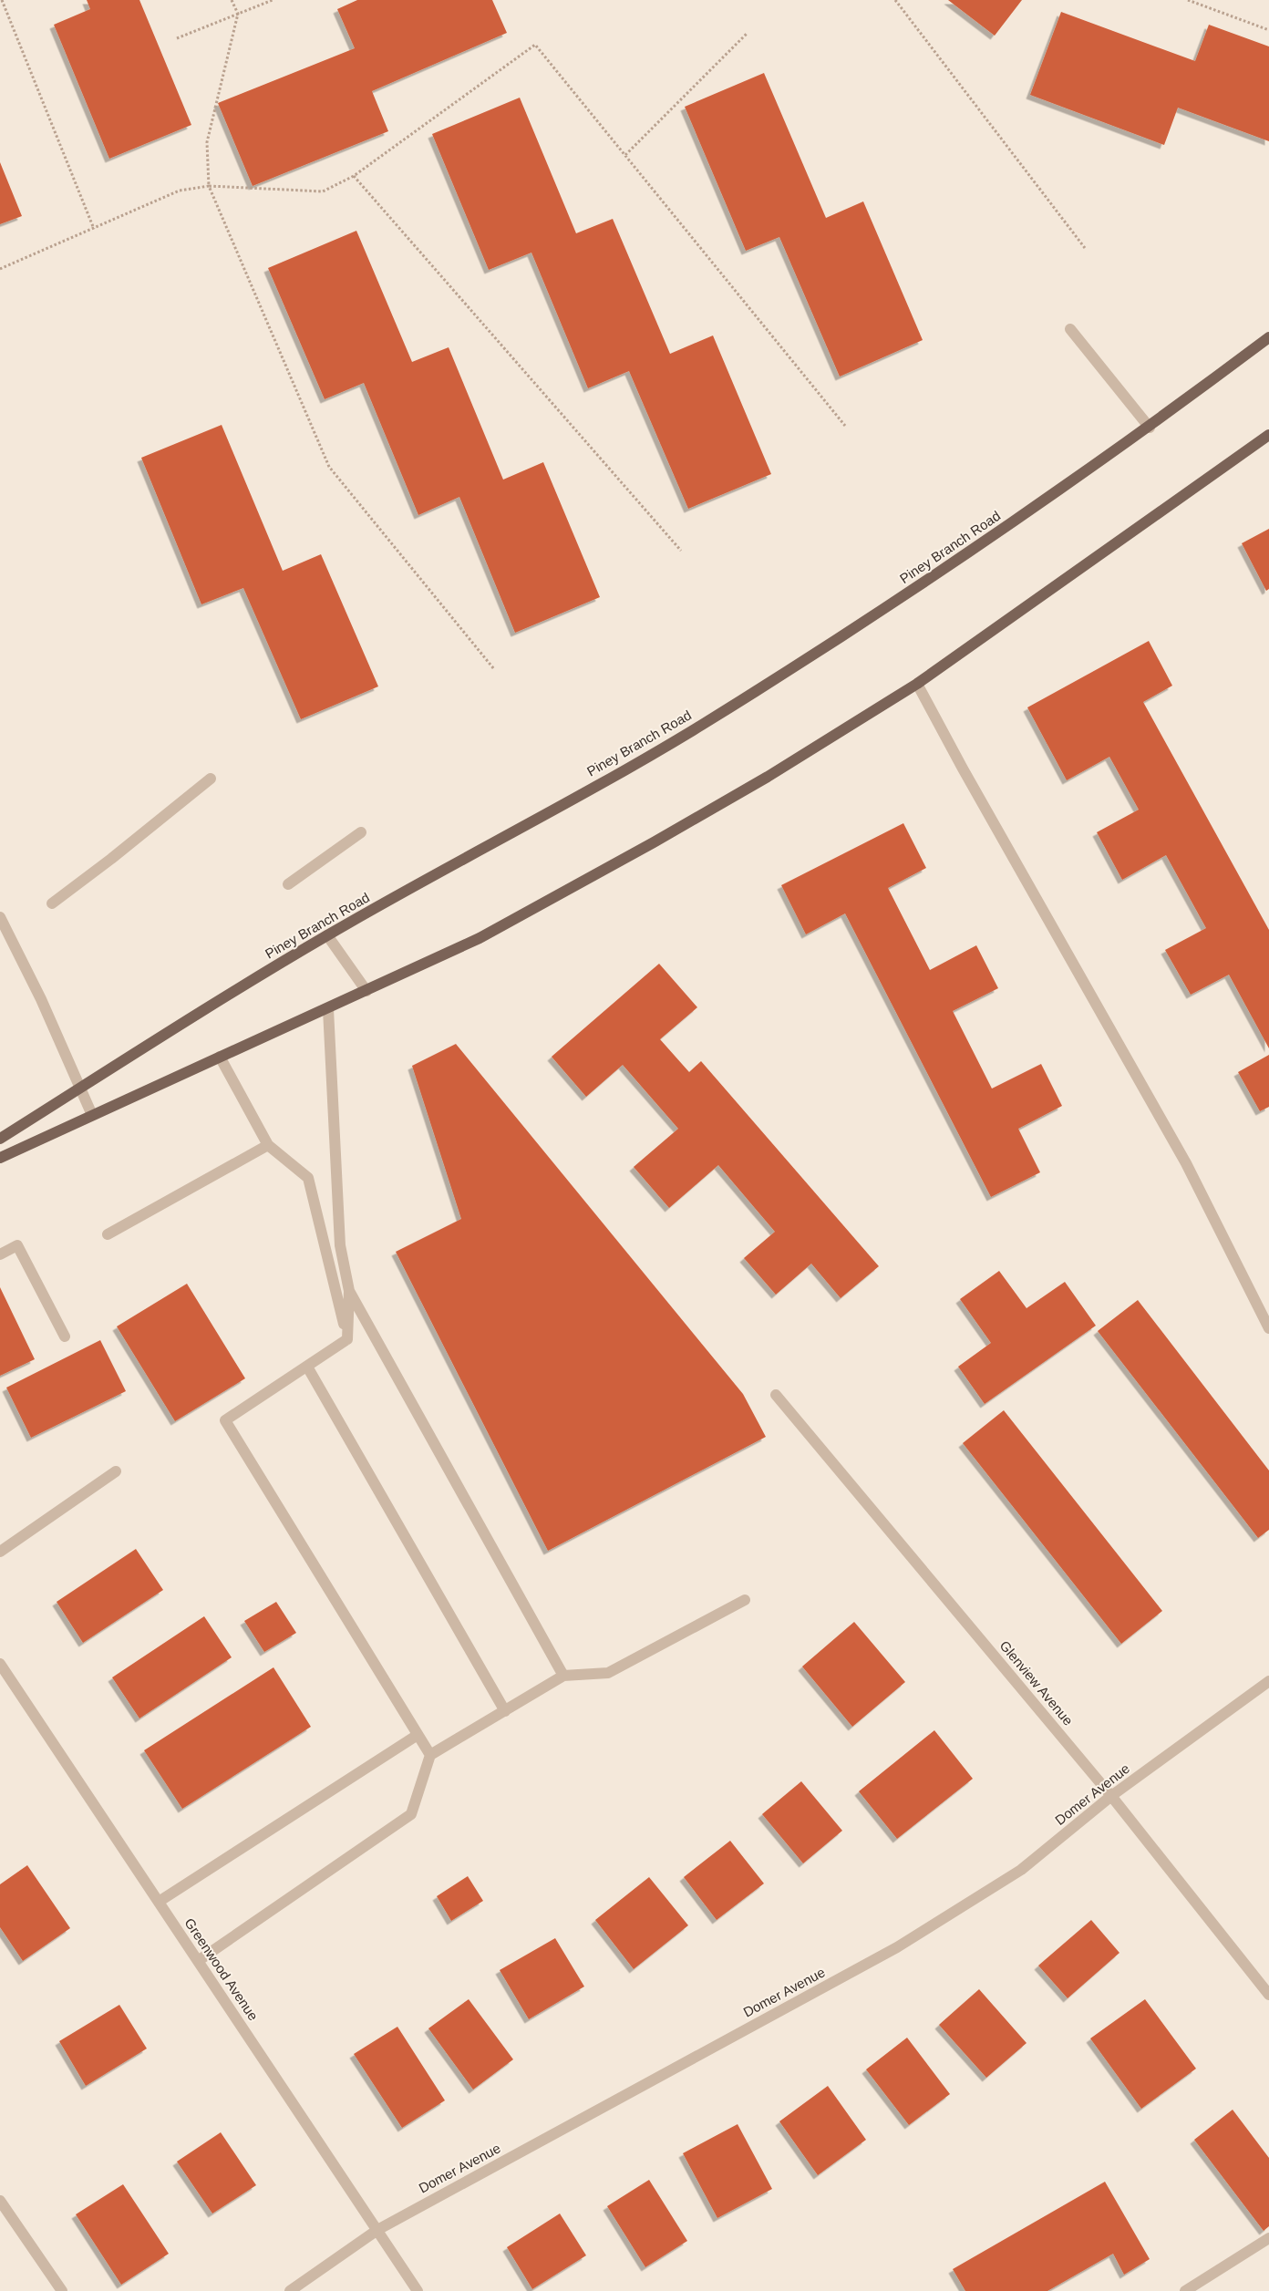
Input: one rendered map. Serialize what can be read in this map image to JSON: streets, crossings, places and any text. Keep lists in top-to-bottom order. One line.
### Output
{"streets":{"main road":["Piney Branch Road"],"street":["Glenview Avenue","Domer Avenue","Greenwood Avenue"]},"crossings":[["Glenview Avenue","Domer Avenue"],["Domer Avenue","Greenwood Avenue"]]}
